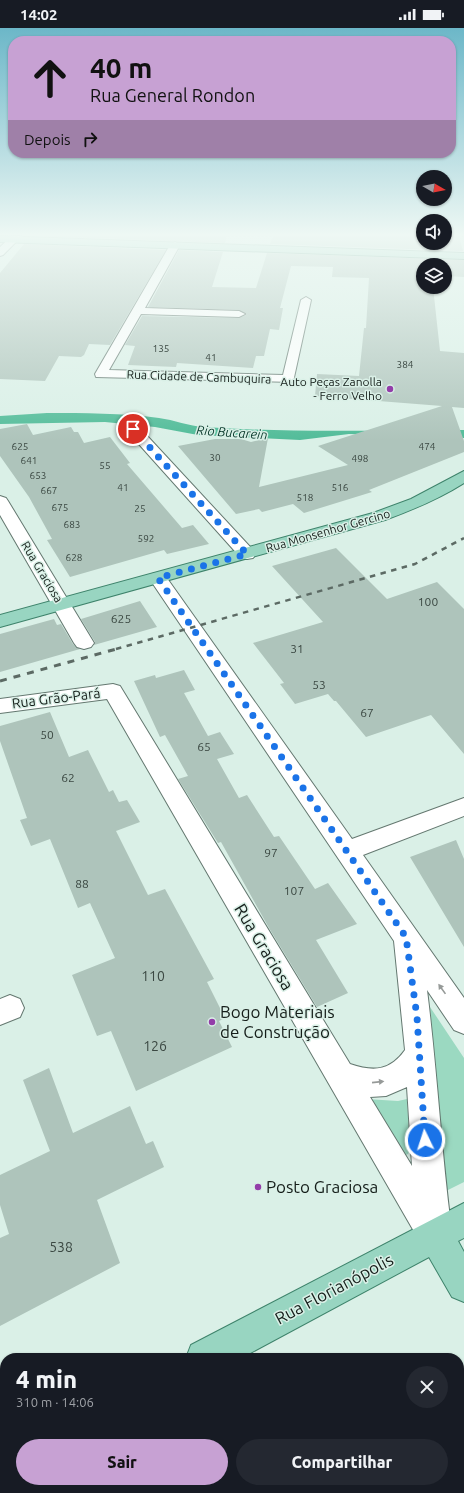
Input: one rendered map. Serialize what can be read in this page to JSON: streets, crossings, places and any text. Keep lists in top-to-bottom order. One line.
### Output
{"streets":{"main road":["Rua Monsenhor Gercino","Rua Graciosa","Rua Florianópolis"],"street":["Rua Cidade de Cambuquira","Rua Grão-Pará"]},"crossings":[["Rua Monsenhor Gercino","Rua Graciosa"],["Rua Graciosa","Rua Grão-Pará"],["Rua Graciosa","Rua Florianópolis"]],"water":["Rio Bucarein"],"places":["Auto Peças Zanolla - Ferro Velho","Bogo Materiais de Construção","Posto Graciosa"],"house_numbers":["135","41","384","625","474","30","498","641","55","653","41","516","667","518","675","25","683","592","628","100","625","31","53","67","50","65","62","97","88","107","110","126","538"],"north":"right","page":{"status":"14:02","turn":["40 m","Rua General Rondon"],"then":"Depois","heading":["4 min","310 m · 14:06"],"buttons":["Sair","Compartilhar"]}}
